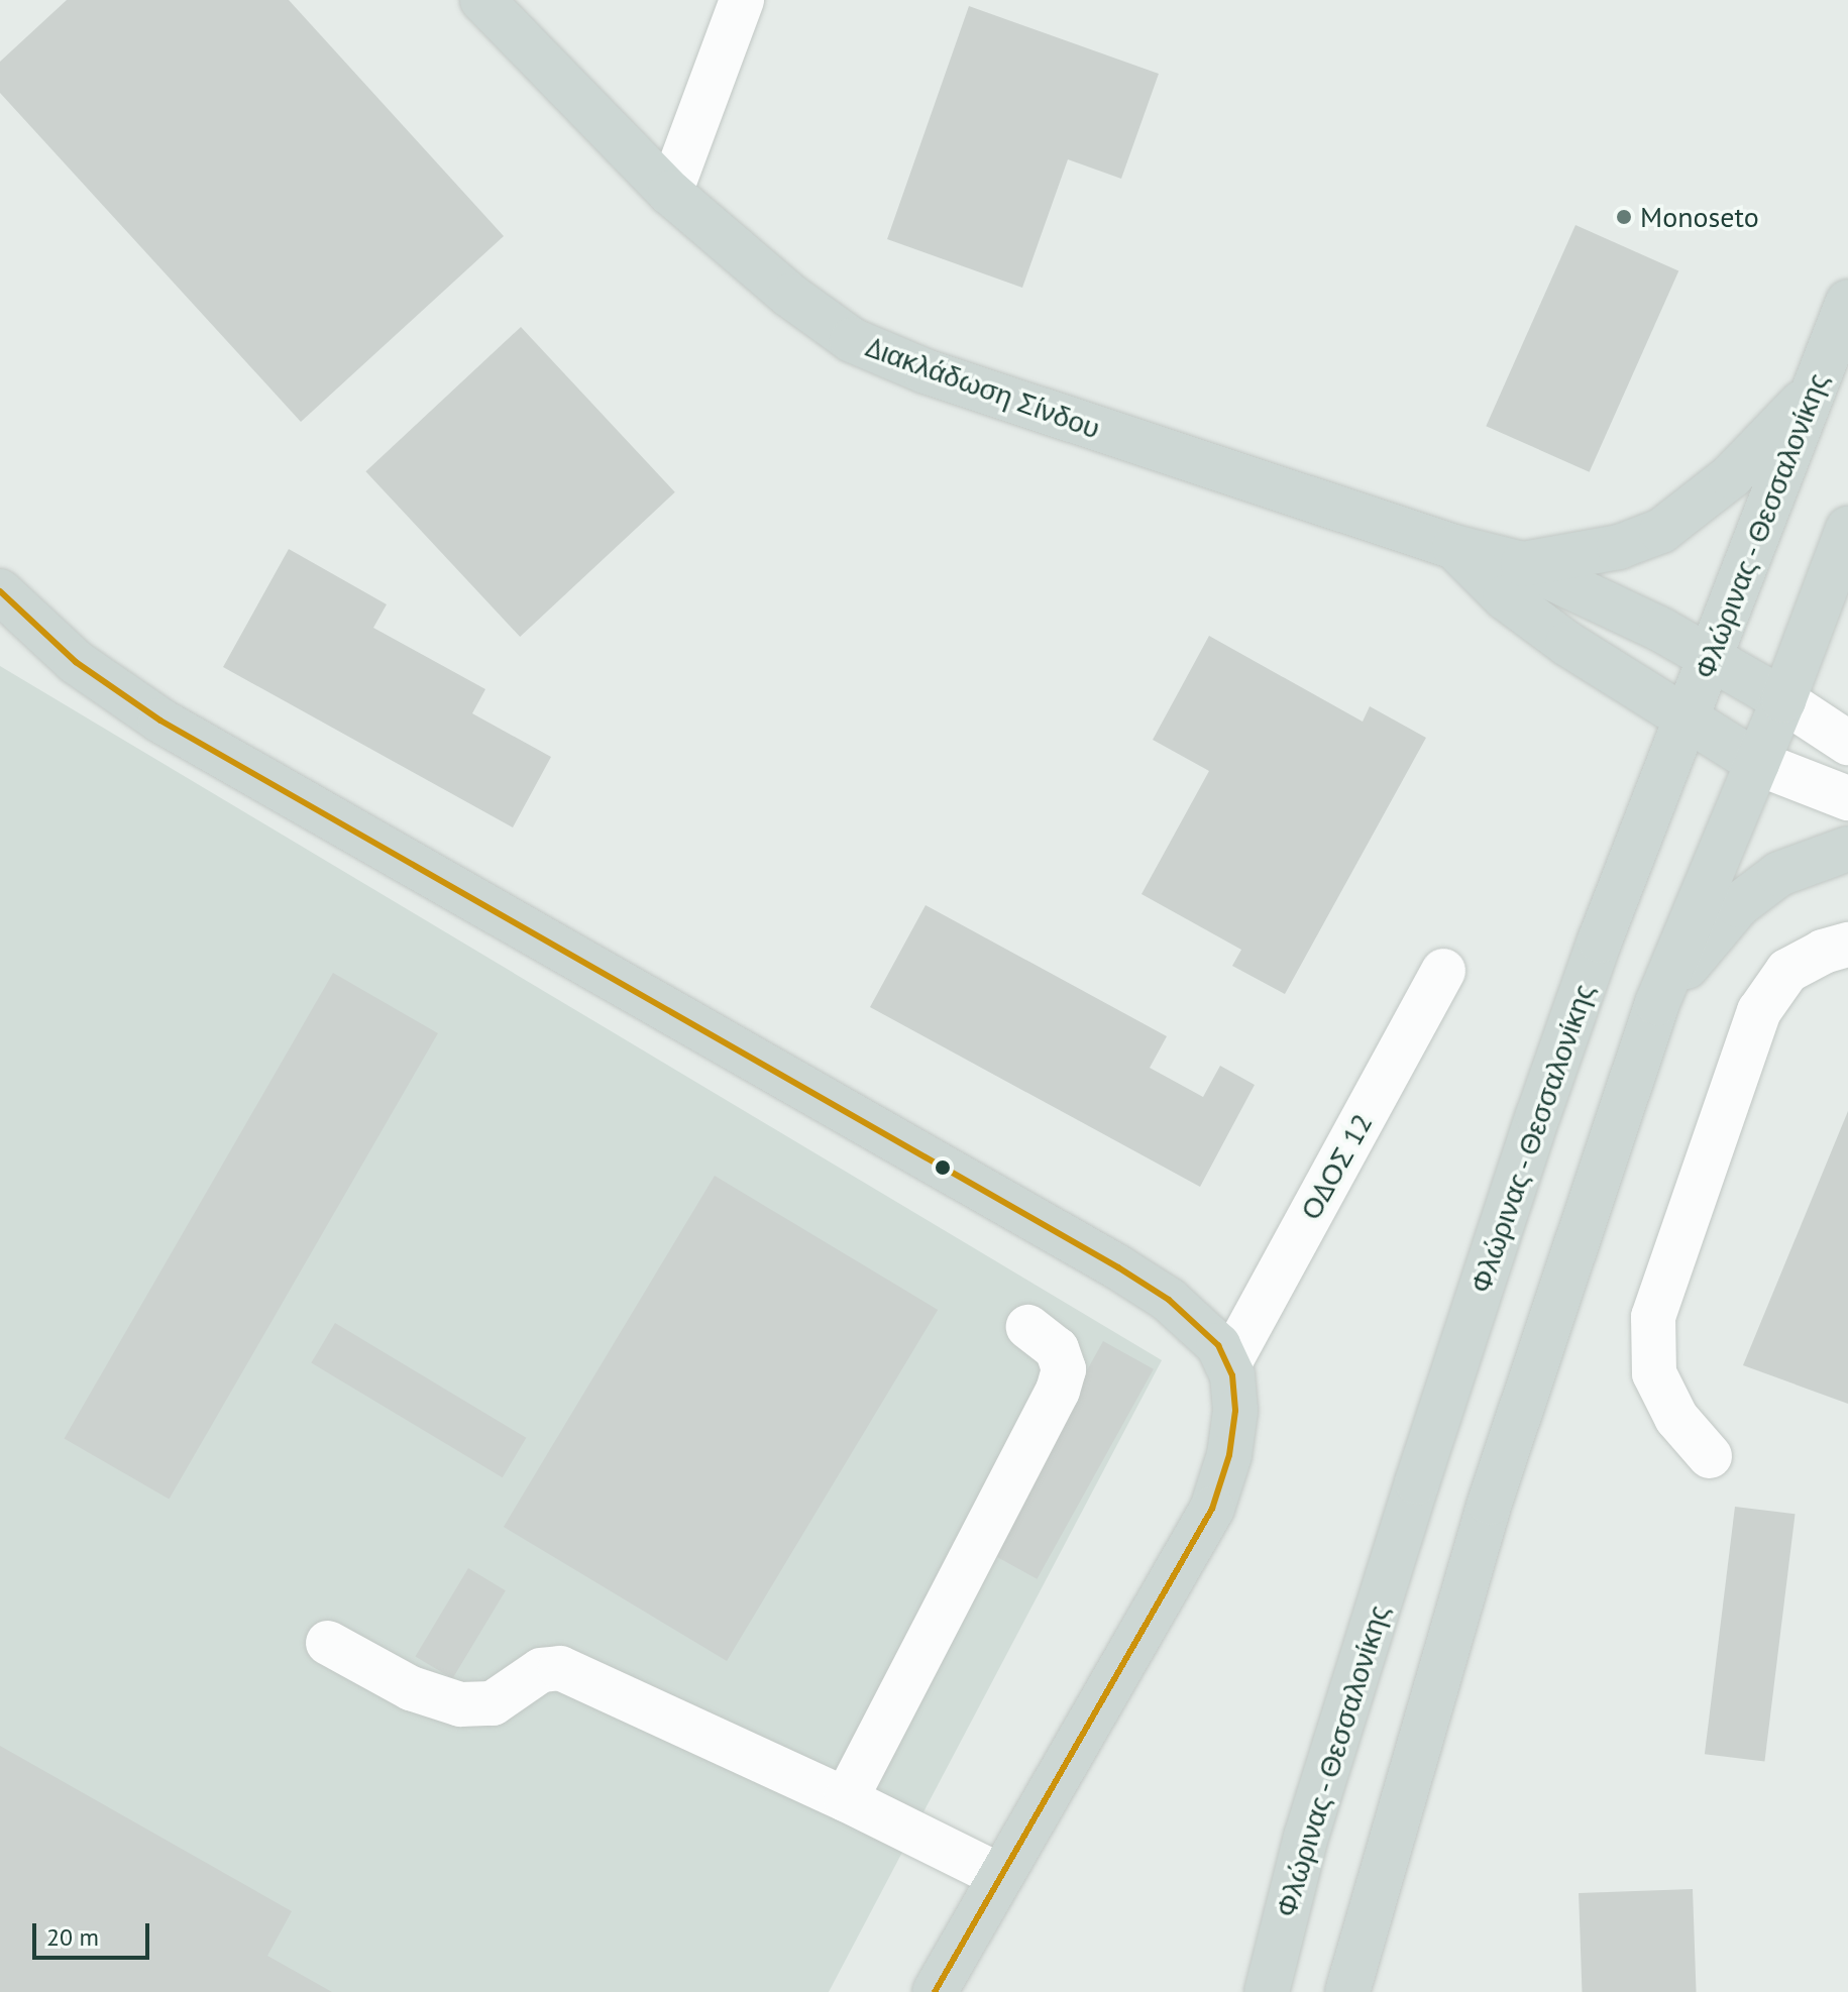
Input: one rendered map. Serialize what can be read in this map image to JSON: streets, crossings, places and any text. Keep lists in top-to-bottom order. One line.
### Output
{"streets":{"main road":["Διακλάδωση Σίνδου","Φλώρινας - Θεσσαλονίκης"],"street":["ΟΔΟΣ 12"]},"crossings":[["Διακλάδωση Σίνδου","Φλώρινας - Θεσσαλονίκης"]],"places":["Monoseto"],"scale_bar":"20 m"}
